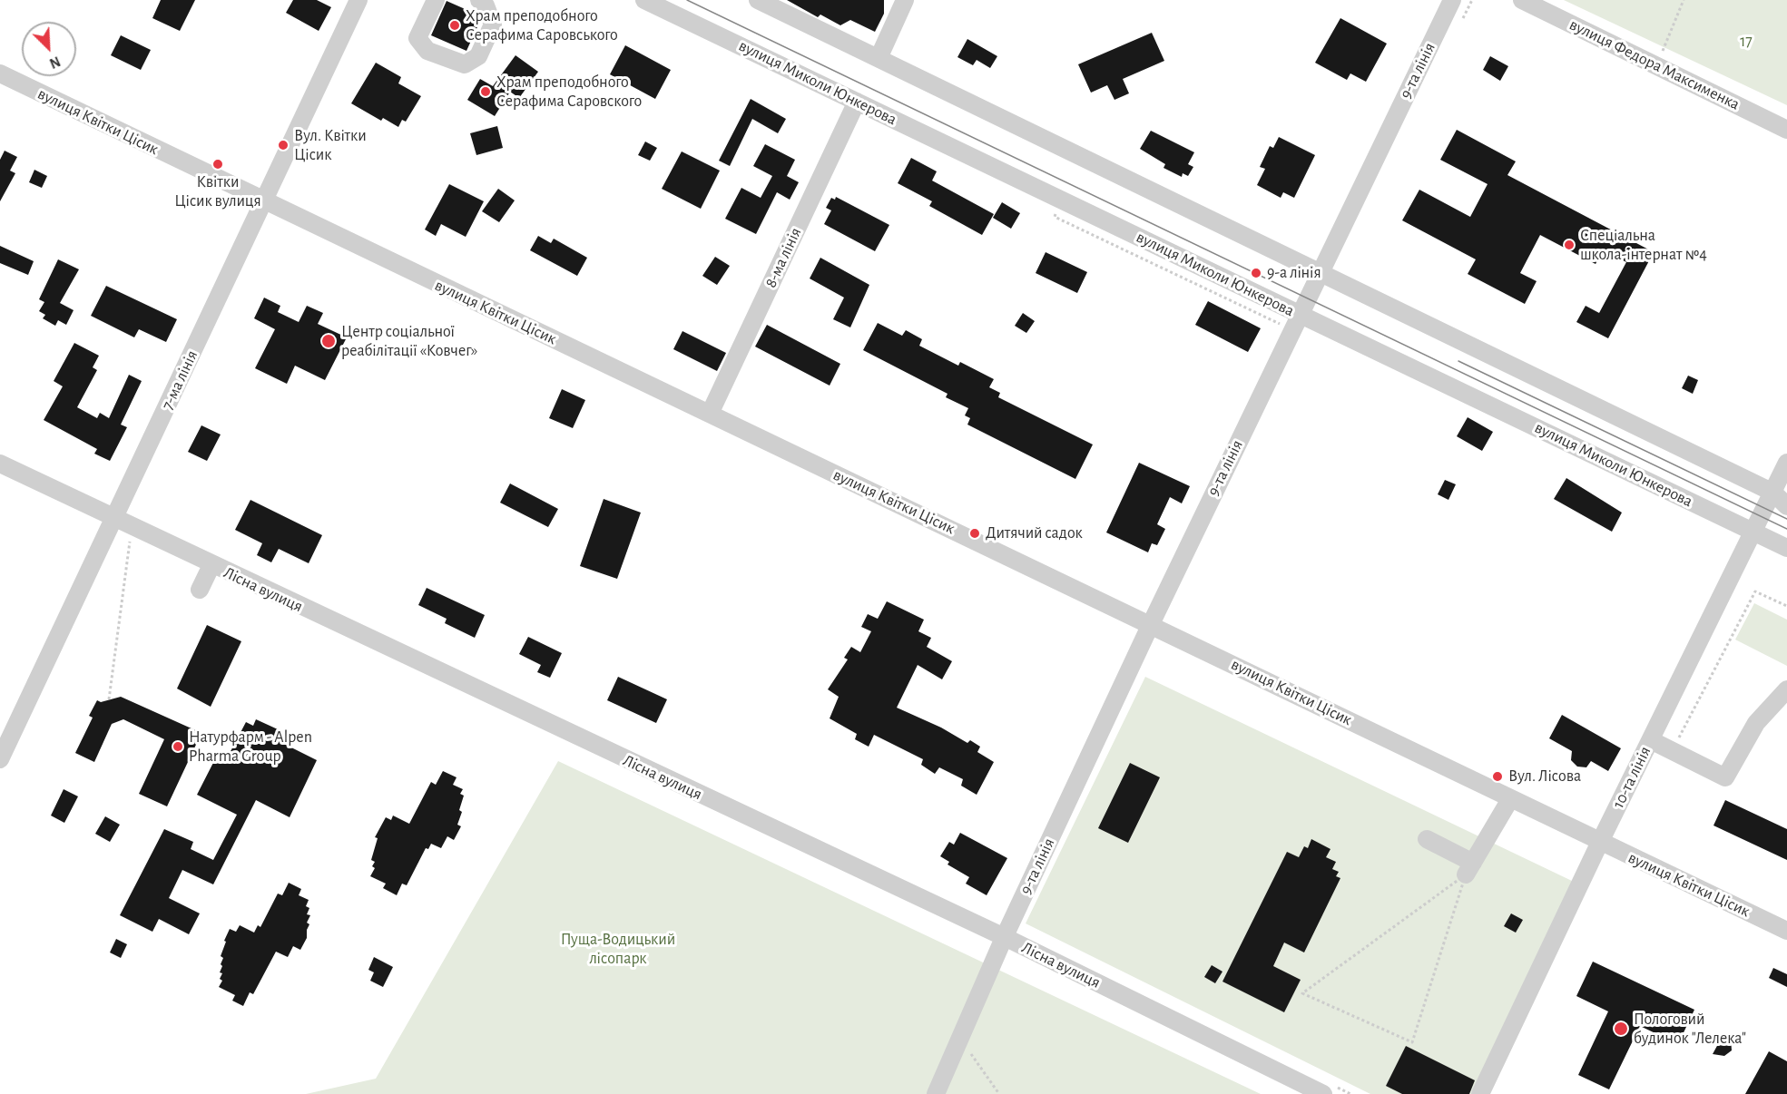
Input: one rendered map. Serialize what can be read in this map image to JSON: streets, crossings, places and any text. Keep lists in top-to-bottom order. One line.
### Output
{"streets":{"street":["вулиця Федора Максименка","9-та лінія","вулиця Миколи Юнкерова","вулиця Квітки Цісик","8-ма лінія","7-ма лінія","Лісна вулиця","10-та лінія"]},"crossings":[["9-та лінія","вулиця Миколи Юнкерова"],["9-та лінія","вулиця Квітки Цісик"],["9-та лінія","Лісна вулиця"],["вулиця Миколи Юнкерова","8-ма лінія"],["вулиця Миколи Юнкерова","10-та лінія"],["вулиця Квітки Цісик","8-ма лінія"],["вулиця Квітки Цісик","7-ма лінія"],["вулиця Квітки Цісик","10-та лінія"],["7-ма лінія","Лісна вулиця"]],"parks":["17","Пуща-Водицький лісопарк"],"places":["Храм преподобного Серафима Саровського","Храм преподобного Серафима Саровского","Вул. Квітки Цісик","Квітки Цісик вулиця","Спеціальна школа-інтернат №4","9-а лінія","Центр соціальної реабілітації «Ковчег»","Дитячий садок","Натурфарм - Alpen Pharma Group","Вул. Лісова","Пологовий будинок \"Лелека\""],"north":"bottom right"}
